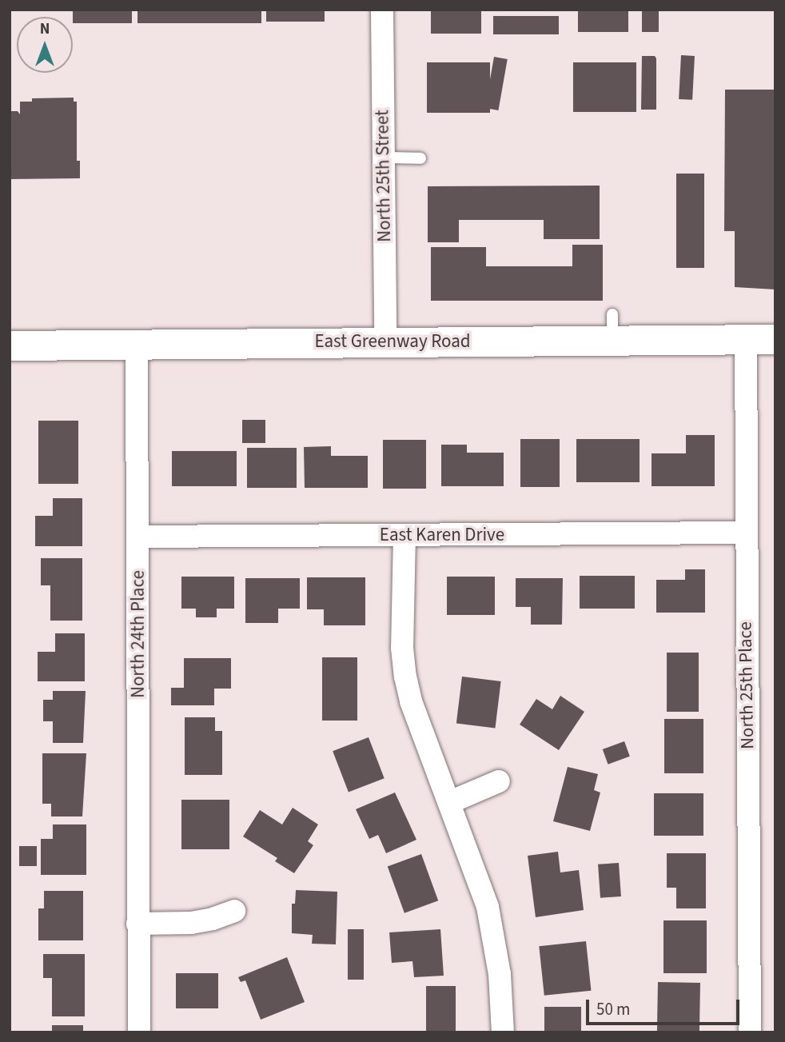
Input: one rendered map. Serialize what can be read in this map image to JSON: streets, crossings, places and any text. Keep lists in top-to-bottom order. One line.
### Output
{"streets":{"street":["North 25th Street","East Greenway Road","East Karen Drive","North 24th Place","North 25th Place"]},"crossings":[["North 25th Street","East Greenway Road"],["East Greenway Road","North 24th Place"],["East Greenway Road","North 25th Place"],["East Karen Drive","North 24th Place"],["East Karen Drive","North 25th Place"]],"scale_bar":"50 m","north":"top"}
